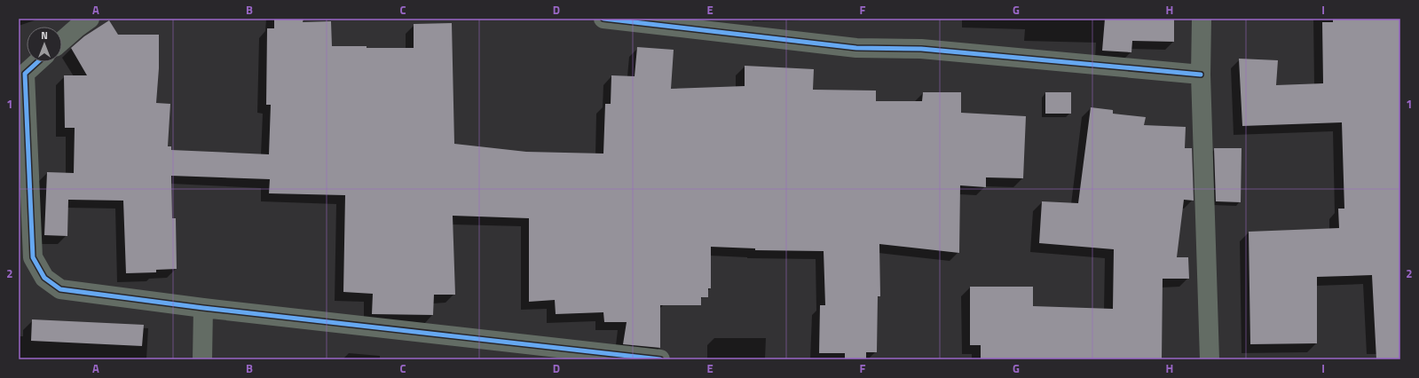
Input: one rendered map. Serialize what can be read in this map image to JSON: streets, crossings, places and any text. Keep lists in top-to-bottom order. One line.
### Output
{"north":"top","grid":{"columns":["A","B","C","D","E","F","G","H","I"],"rows":["1","2"]}}
